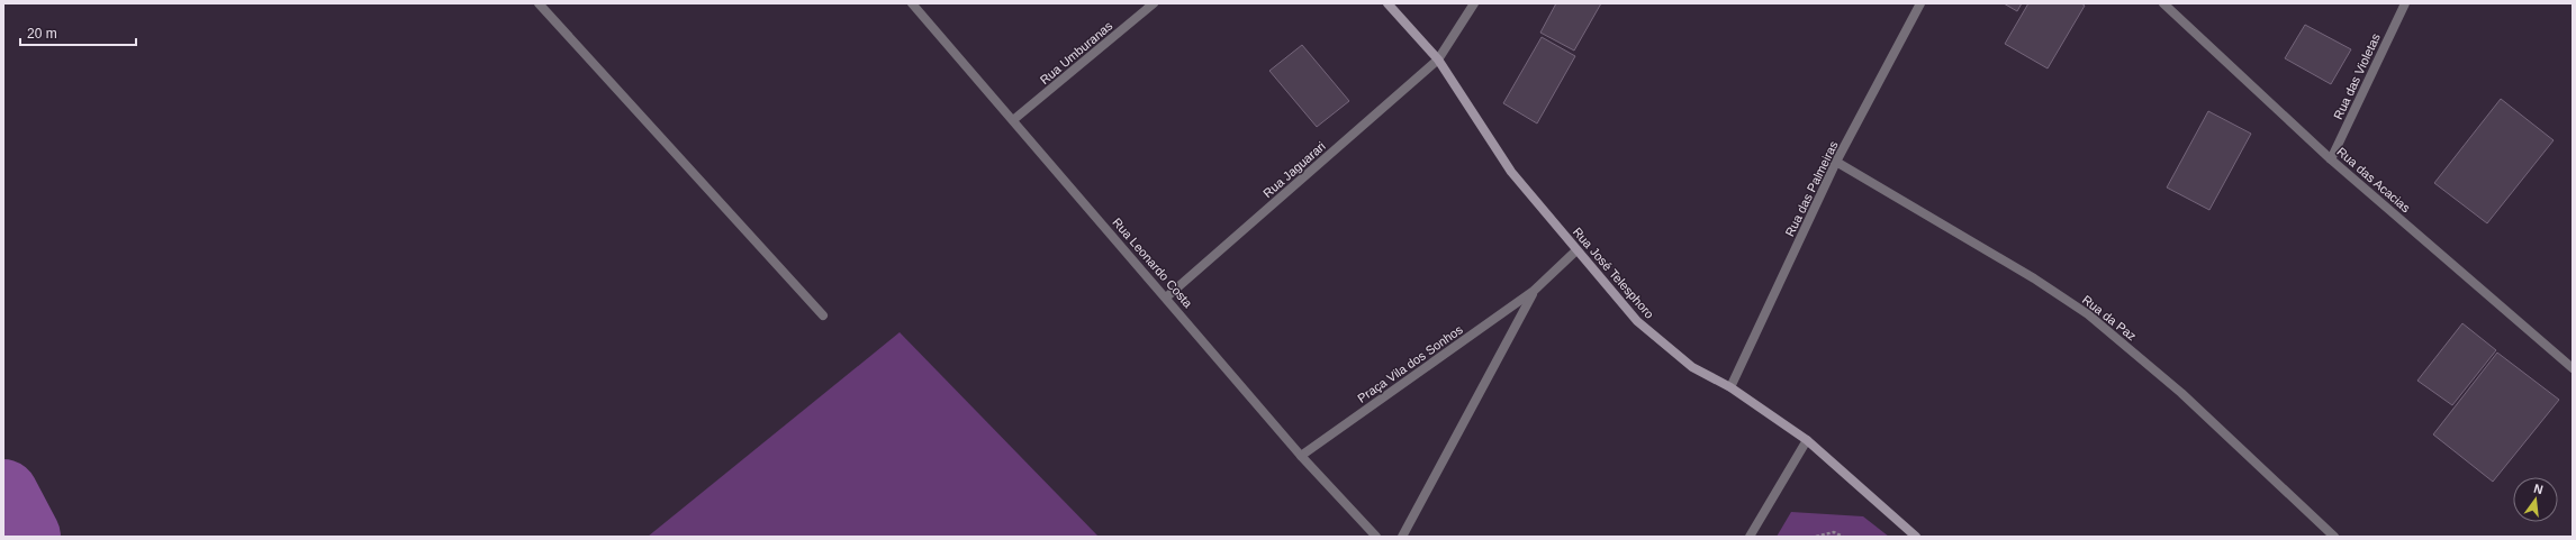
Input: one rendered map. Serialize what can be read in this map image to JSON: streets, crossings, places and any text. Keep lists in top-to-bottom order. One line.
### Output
{"streets":{"street":["Rua Umburanas","Rua das Violetas","Rua Jaguarari","Rua das Acacias","Rua das Palmeiras","Rua Leonardo Costa","Rua José Telesphoro","Rua da Paz","Praça Vila dos Sonhos"]},"crossings":[["Rua Umburanas","Rua Leonardo Costa"],["Rua das Violetas","Rua das Acacias"],["Rua Jaguarari","Rua Leonardo Costa"],["Rua Jaguarari","Rua José Telesphoro"],["Rua das Palmeiras","Rua José Telesphoro"],["Rua das Palmeiras","Rua da Paz"],["Rua Leonardo Costa","Praça Vila dos Sonhos"],["Rua José Telesphoro","Praça Vila dos Sonhos"]],"scale_bar":"20 m","north":"top"}
